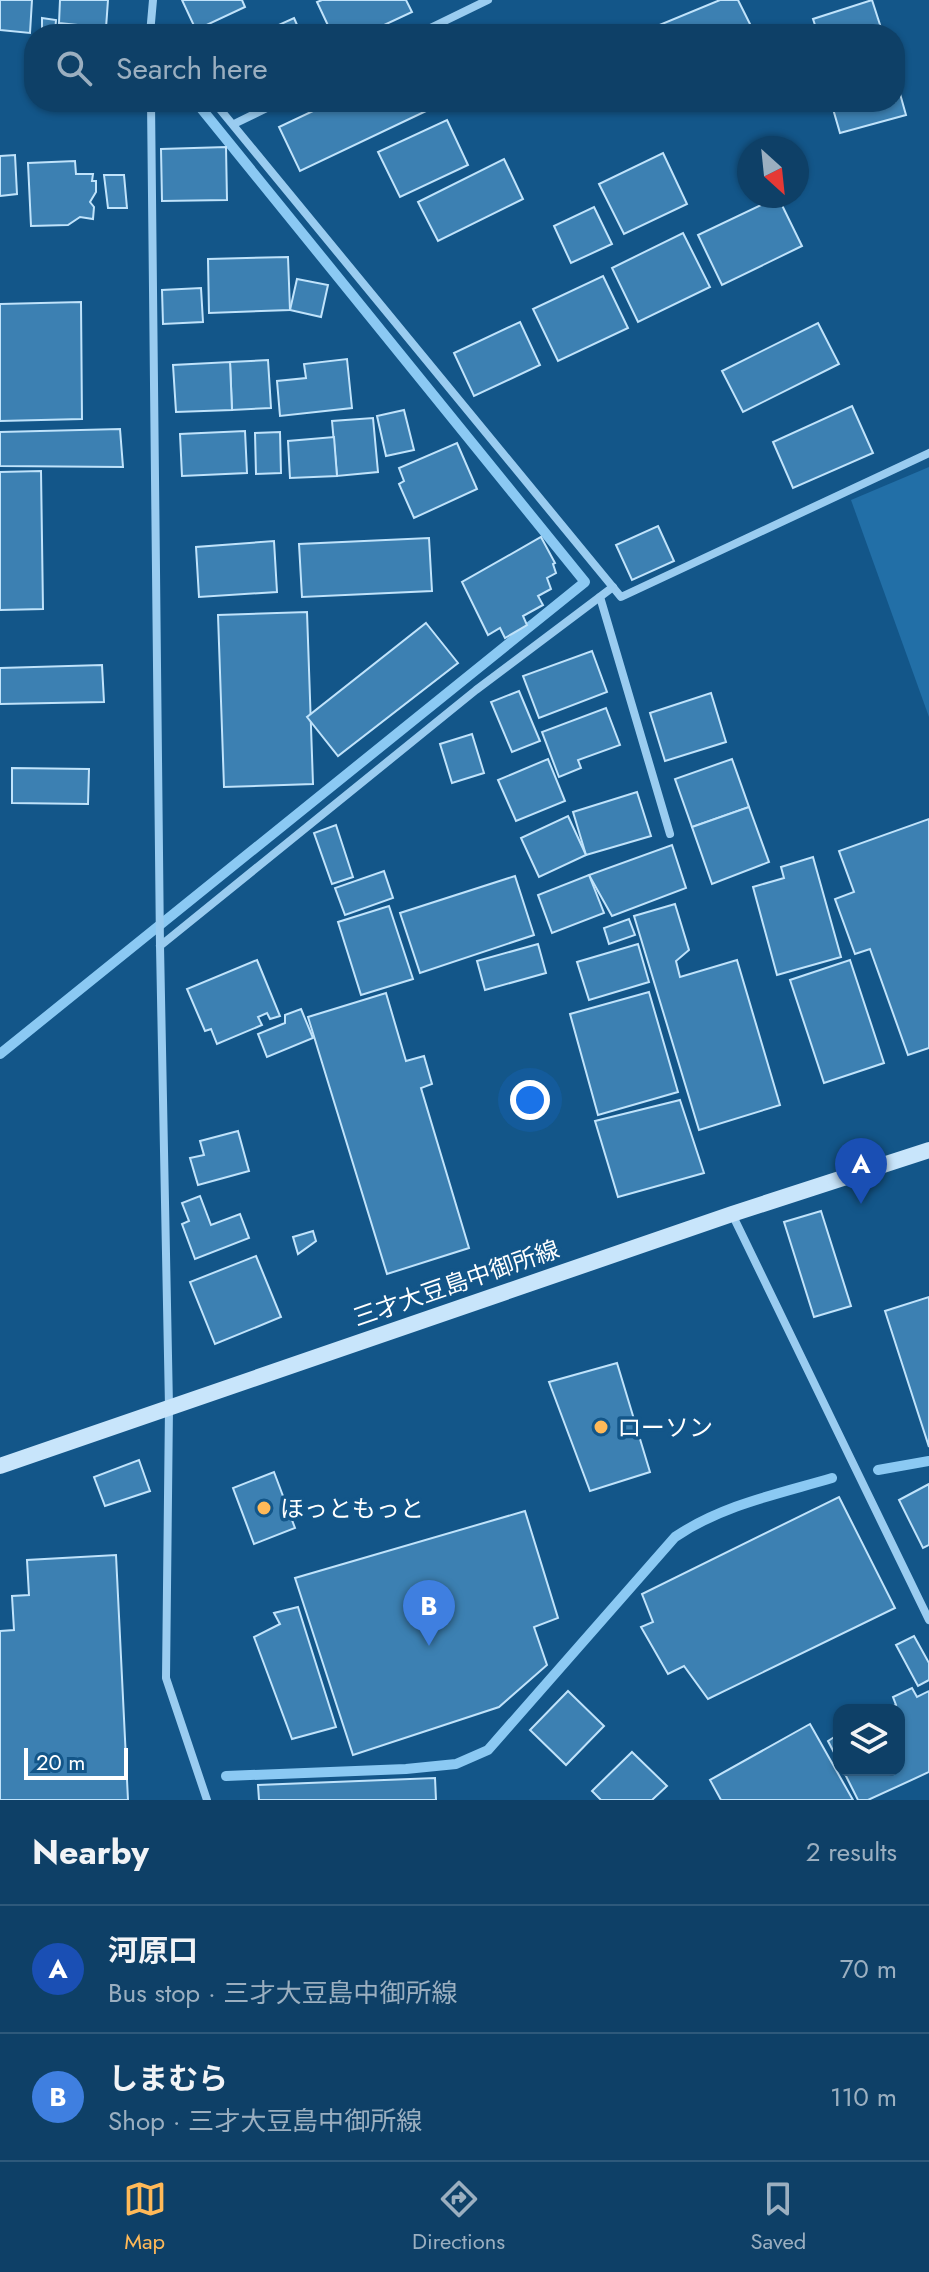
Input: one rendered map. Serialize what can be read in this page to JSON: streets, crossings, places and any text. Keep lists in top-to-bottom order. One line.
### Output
{"streets":{"main road":["三才大豆島中御所線"]},"places":["ローソン","ほっともっと"],"scale_bar":"20 m","north":"bottom right","page":{"search":"Search here","pins":["A","B"],"scale":"20 m","heading":["Nearby","2 results"],"list":[{"mark":"A","name":"河原口","note":"Bus stop · 三才大豆島中御所線","value":"70 m"},{"mark":"B","name":"しまむら","note":"Shop · 三才大豆島中御所線","value":"110 m"}],"nav":["Map","Directions","Saved"]}}
